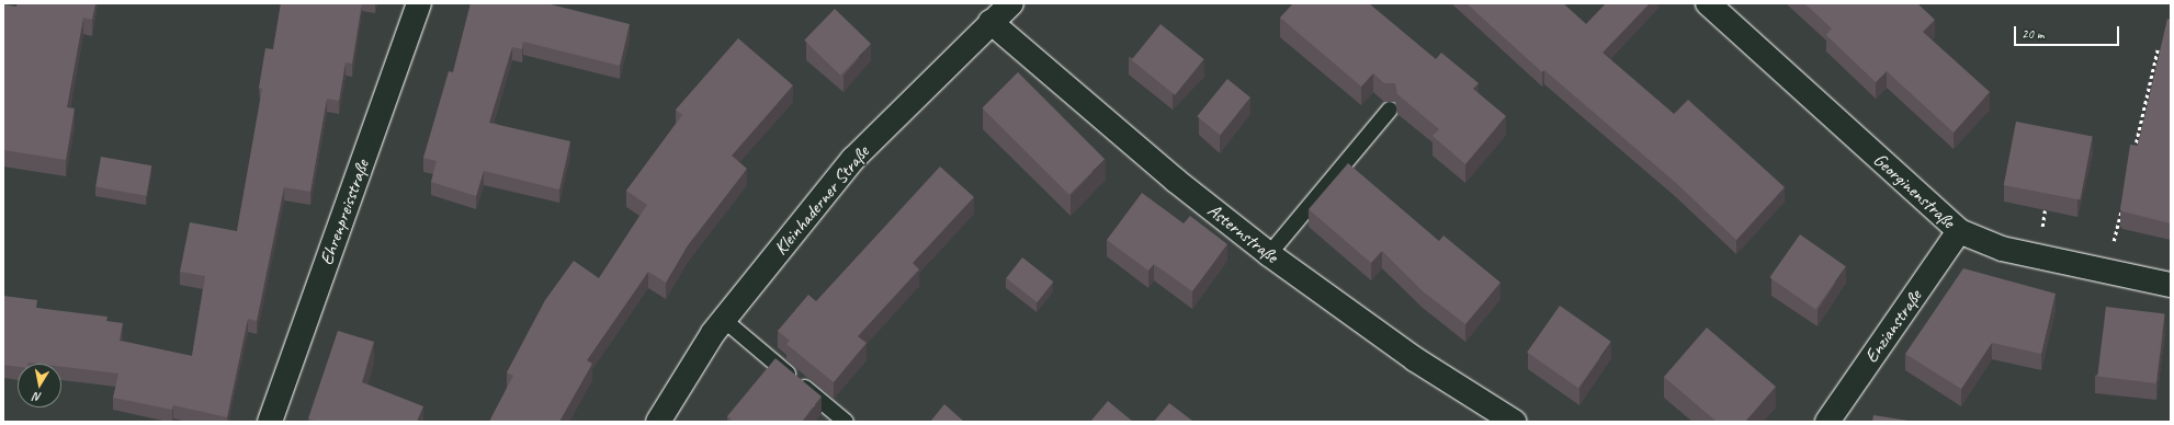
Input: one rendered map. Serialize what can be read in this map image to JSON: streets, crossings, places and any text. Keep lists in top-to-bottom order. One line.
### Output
{"streets":{"street":["Georginenstraße","Kleinhaderner Straße","Ehrenpreisstraße","Asternstraße","Enzianstraße"]},"crossings":[["Georginenstraße","Enzianstraße"],["Kleinhaderner Straße","Asternstraße"]],"scale_bar":"20 m","north":"bottom"}
